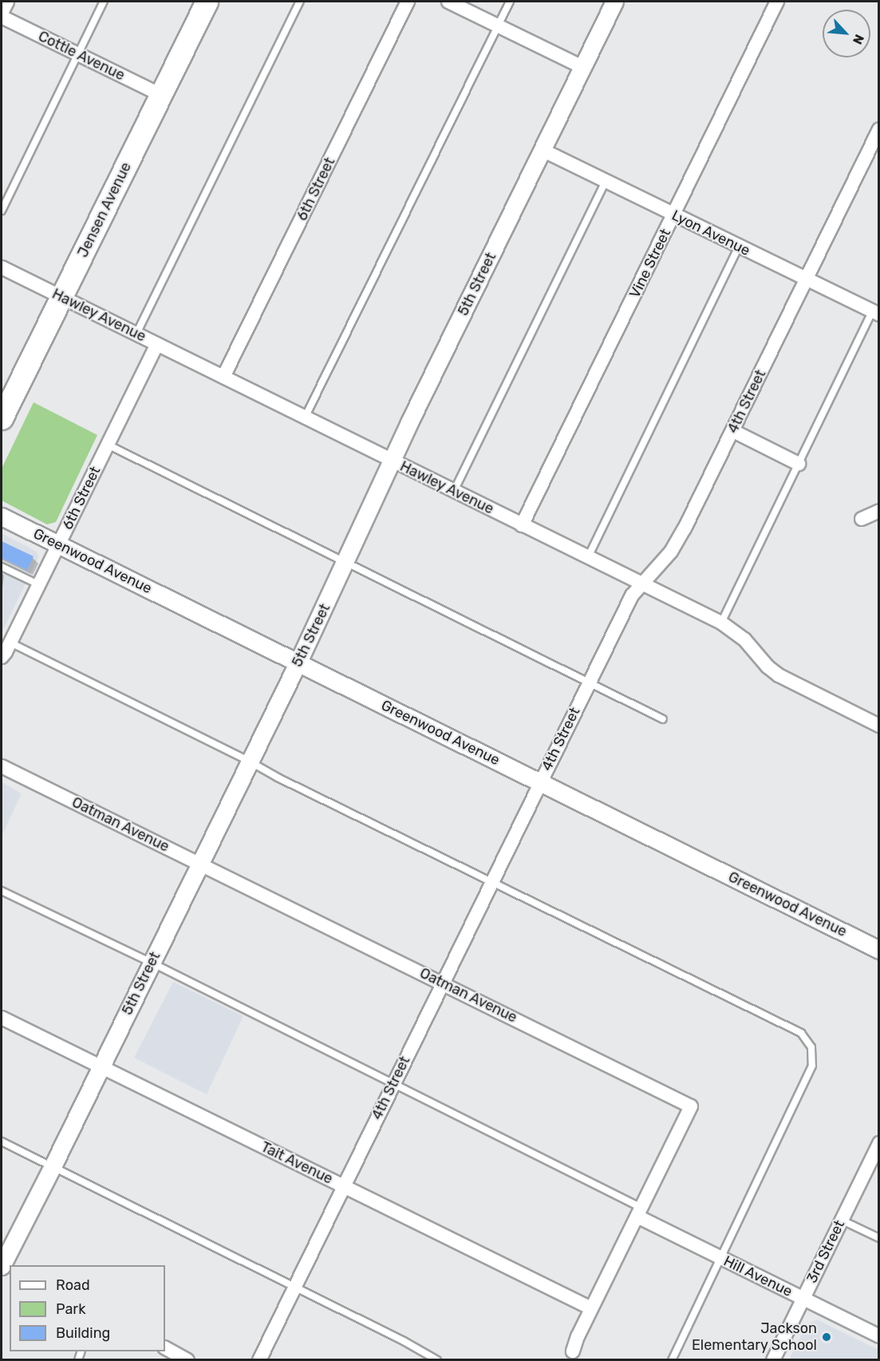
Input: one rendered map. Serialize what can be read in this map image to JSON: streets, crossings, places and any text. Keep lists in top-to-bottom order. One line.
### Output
{"streets":{"main road":["Jensen Avenue"],"street":["Cottle Avenue","6th Street","Lyon Avenue","Vine Street","5th Street","Hawley Avenue","4th Street","Greenwood Avenue","Oatman Avenue","Tait Avenue","3rd Street","Hill Avenue"]},"crossings":[["Cottle Avenue","Jensen Avenue"],["6th Street","Hawley Avenue"],["6th Street","Greenwood Avenue"],["Jensen Avenue","Hawley Avenue"],["Lyon Avenue","Vine Street"],["Lyon Avenue","5th Street"],["Lyon Avenue","4th Street"],["Vine Street","Hawley Avenue"],["5th Street","Hawley Avenue"],["5th Street","Greenwood Avenue"],["5th Street","Oatman Avenue"],["5th Street","Tait Avenue"],["Hawley Avenue","4th Street"],["4th Street","Greenwood Avenue"],["4th Street","Oatman Avenue"],["4th Street","Tait Avenue"],["Oatman Avenue","Tait Avenue"],["Oatman Avenue","Hill Avenue"],["3rd Street","Hill Avenue"]],"places":["Jackson Elementary School"],"legend":["Road","Park","Building"],"north":"bottom right"}
